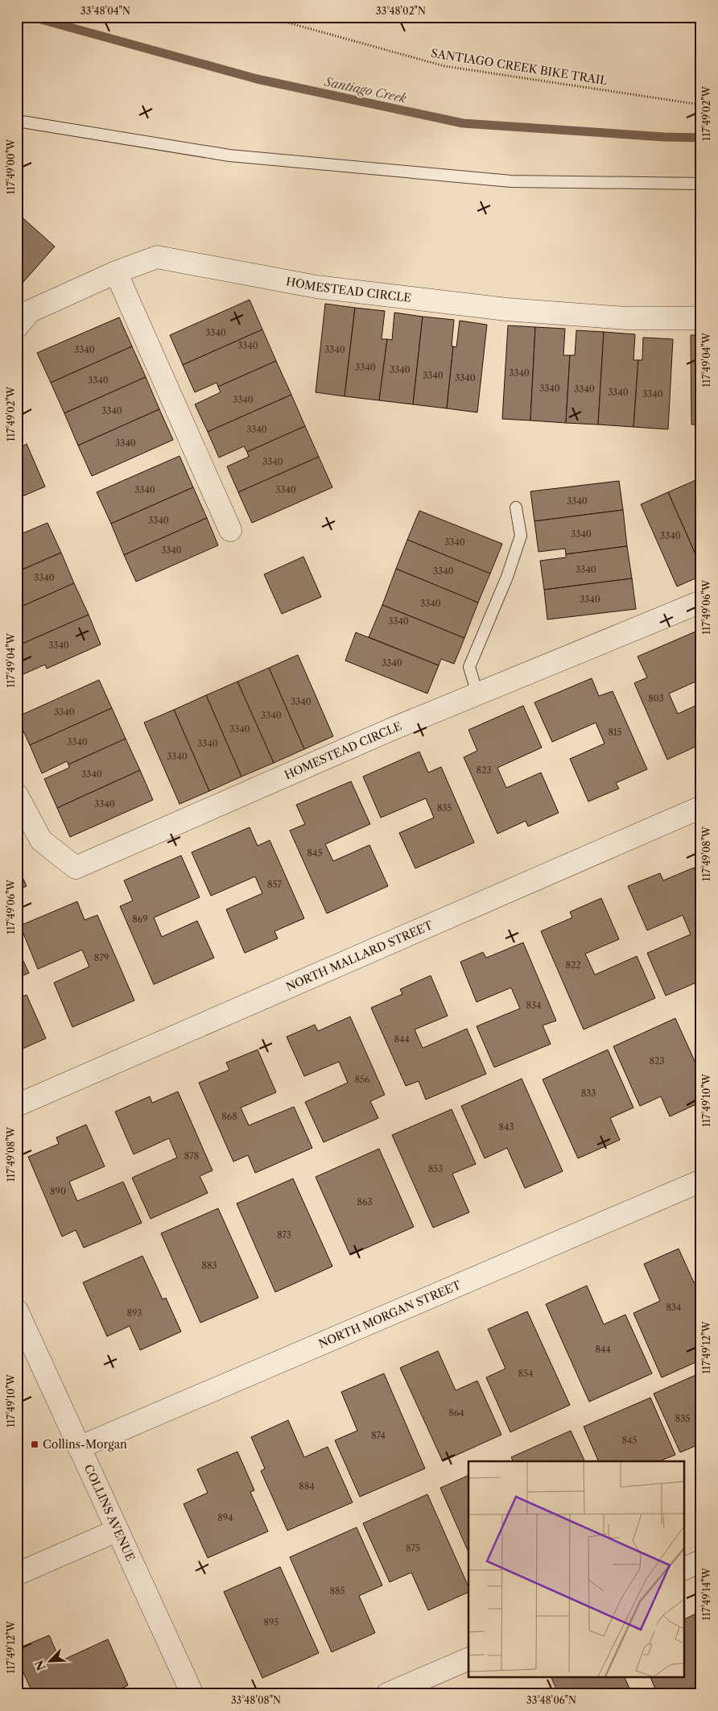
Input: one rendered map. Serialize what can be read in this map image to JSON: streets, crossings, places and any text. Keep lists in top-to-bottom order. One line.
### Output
{"streets":{"street":["HOMESTEAD CIRCLE","NORTH MALLARD STREET","NORTH MORGAN STREET","COLLINS AVENUE"],"path":["SANTIAGO CREEK BIKE TRAIL"]},"crossings":[["NORTH MORGAN STREET","COLLINS AVENUE"]],"water":["Santiago Creek"],"places":{"transit":["Collins-Morgan"]},"house_numbers":["3340","3340","3340","3340","3340","3340","3340","3340","3340","3340","3340","3340","3340","3340","3340","3340","3340","3340","3340","3340","3340","3340","3340","3340","3340","3340","3340","3340","3340","3340","3340","3340","3340","3340","3340","803","3340","3340","3340","3340","815","3340","3340","3340","823","3340","3340","835","845","857","869","879","822","834","844","823","856","833","868","843","878","853","890","863","873","883","834","893","844","854","864","835","874","845","884","894","875","885","895"],"north":"bottom left","coordinates":["33°48'04\"N","33°48'02\"N","117°49'02\"W","117°49'00\"W","117°49'04\"W","117°49'06\"W","117°49'08\"W","117°49'10\"W","117°49'12\"W","117°49'14\"W","33°48'08\"N","33°48'06\"N"]}
